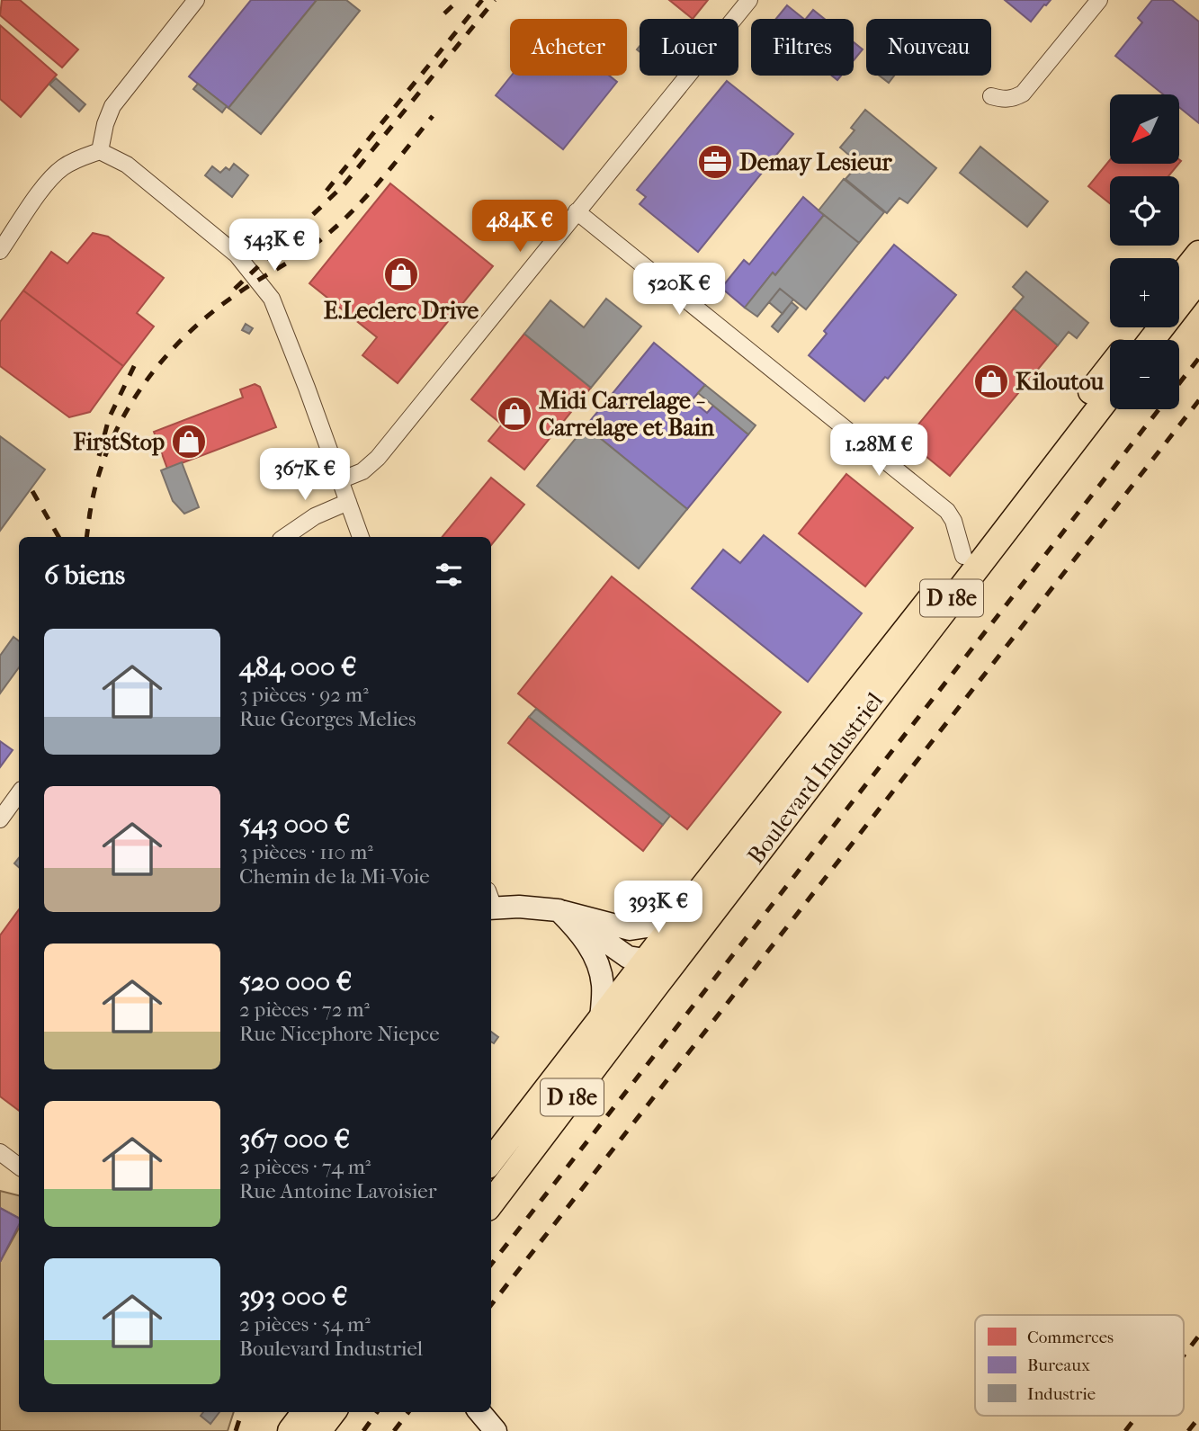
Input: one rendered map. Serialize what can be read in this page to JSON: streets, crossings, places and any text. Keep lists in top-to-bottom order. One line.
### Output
{"streets":{"main road":["D 18e","Boulevard Industriel"]},"places":{"office":["Demay Lesieur"],"shop":["E.Leclerc Drive","Kiloutou","Midi Carrelage - Carrelage et Bain","FirstStop"]},"legend":["Commerces","Bureaux","Industrie"],"north":"bottom left","page":{"chip":["Acheter","Louer","Filtres","Nouveau"],"map_buttons":["+","−"],"price":["484K €","543K €","520K €","1.28M €","367K €","393K €"],"heading":"6 biens","list":[{"name":"484 000 €","note":"3 pièces · 92 m² · Rue Georges Melies"},{"name":"543 000 €","note":"3 pièces · 110 m² · Chemin de la Mi-Voie"},{"name":"520 000 €","note":"2 pièces · 72 m² · Rue Nicephore Niepce"},{"name":"367 000 €","note":"2 pièces · 74 m² · Rue Antoine Lavoisier"},{"name":"393 000 €","note":"2 pièces · 54 m² · Boulevard Industriel"}]}}
